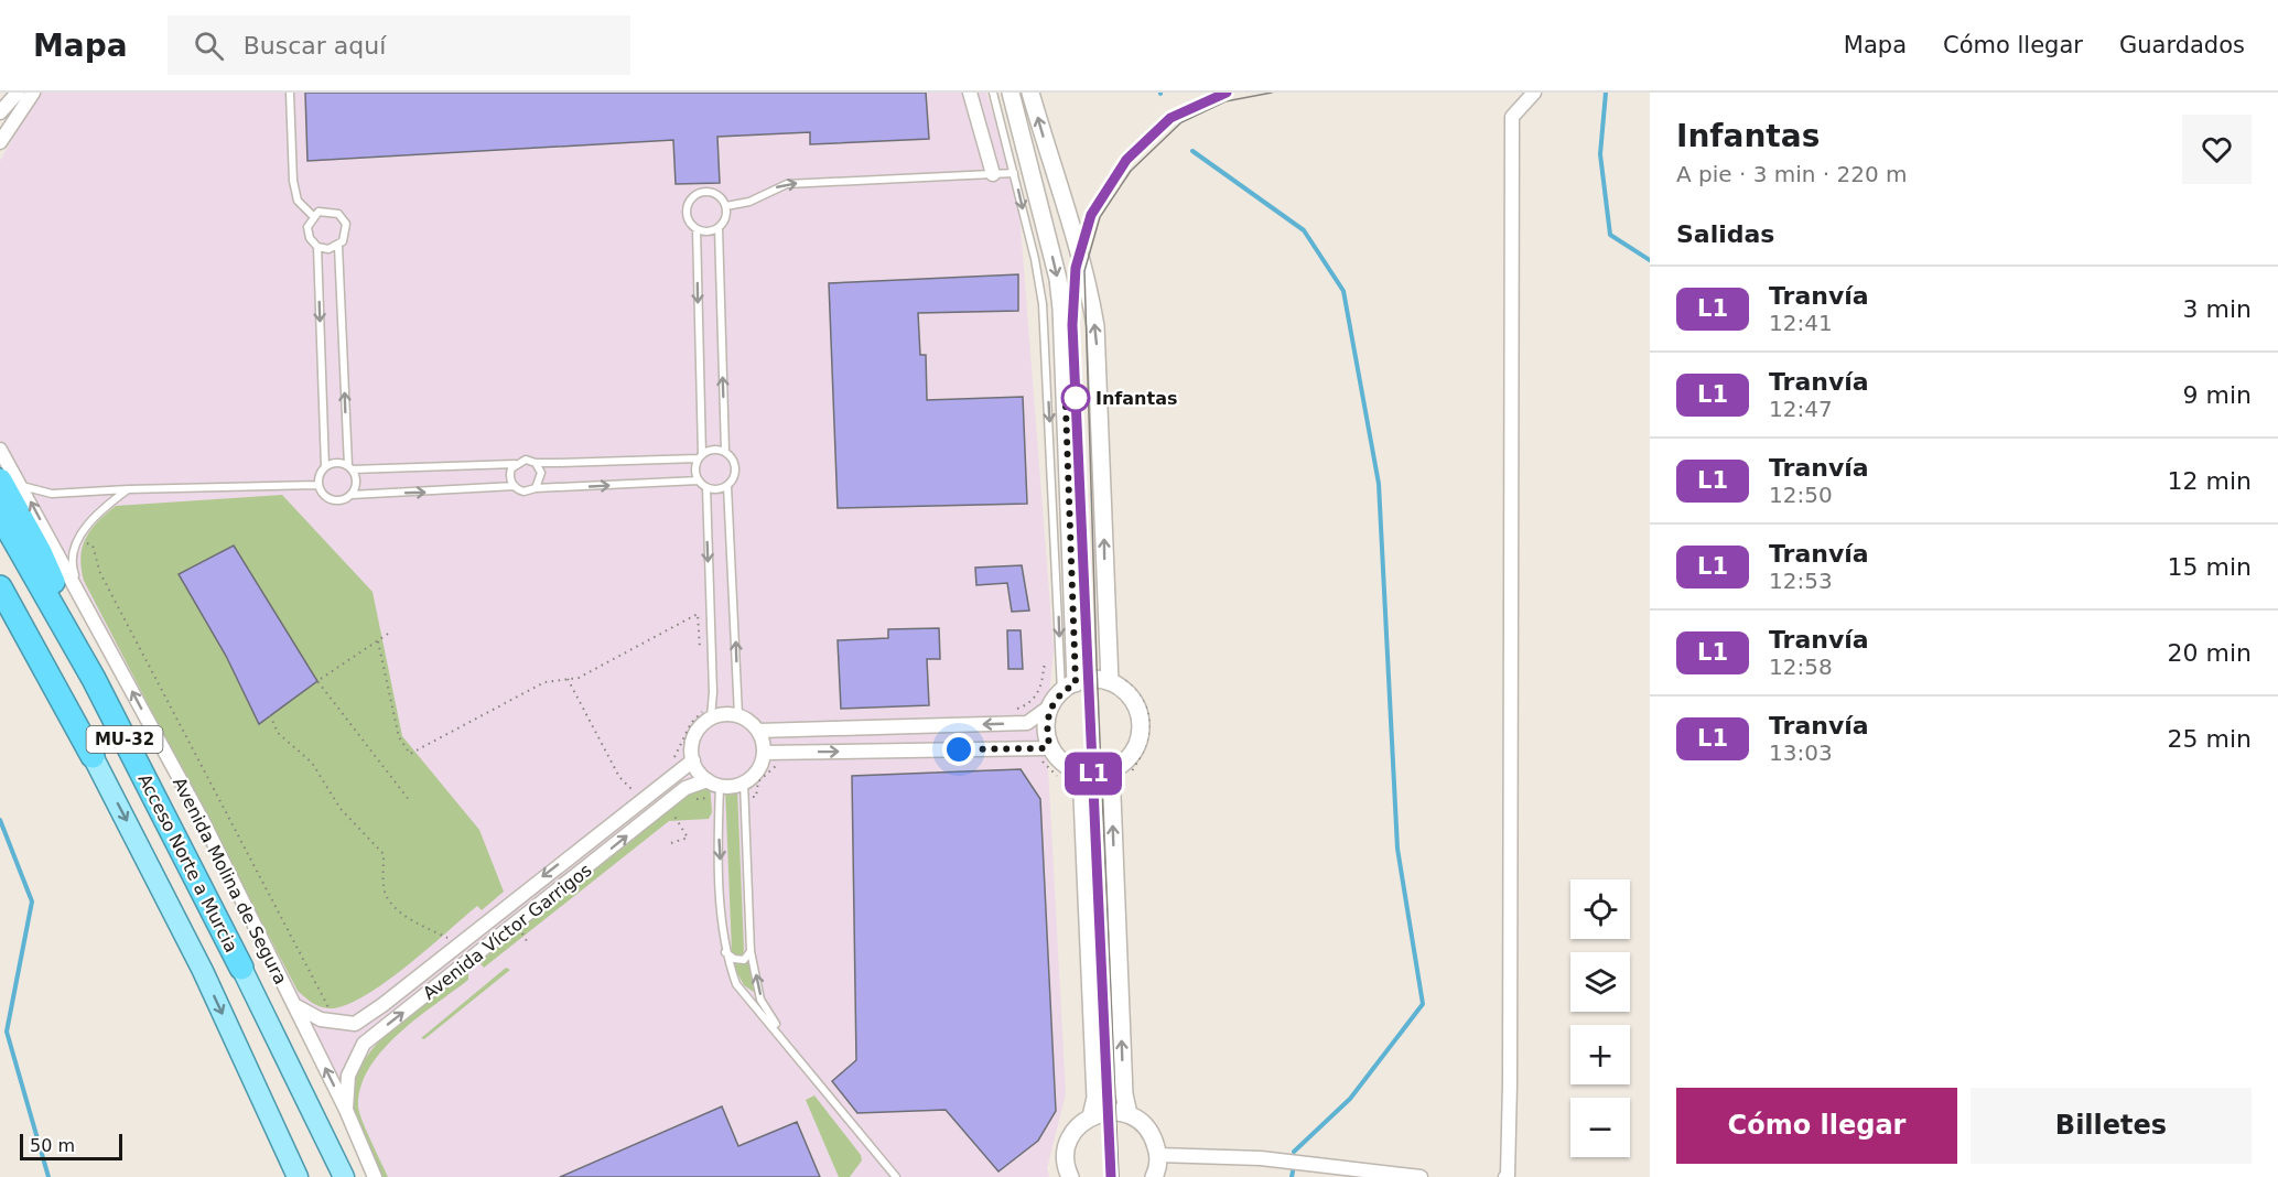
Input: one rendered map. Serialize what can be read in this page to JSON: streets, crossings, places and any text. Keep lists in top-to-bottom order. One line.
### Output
{"streets":{"highway":["MU-32","Acceso Norte a Murcia"],"main road":["Avenida Molina de Segura"],"street":["Avenida Víctor Garrigos"]},"crossings":[["Acceso Norte a Murcia","Avenida Molina de Segura"],["Avenida Molina de Segura","Avenida Víctor Garrigos"]],"one_way":["Avenida Molina de Segura"],"places":["Infantas"],"lines":["tram line L1"],"scale_bar":"50 m","page":{"header":"Mapa","search":"Buscar aquí","nav":["Mapa","Cómo llegar","Guardados"],"on_map":"L1","heading":[["Infantas","A pie · 3 min · 220 m"],"Salidas"],"list":[{"mark":"L1","name":"Tranvía","note":"12:41","value":"3 min"},{"mark":"L1","name":"Tranvía","note":"12:47","value":"9 min"},{"mark":"L1","name":"Tranvía","note":"12:50","value":"12 min"},{"mark":"L1","name":"Tranvía","note":"12:53","value":"15 min"},{"mark":"L1","name":"Tranvía","note":"12:58","value":"20 min"},{"mark":"L1","name":"Tranvía","note":"13:03","value":"25 min"}],"map_buttons":["+","−"],"buttons":["Cómo llegar","Billetes"],"scale":"50 m"}}
